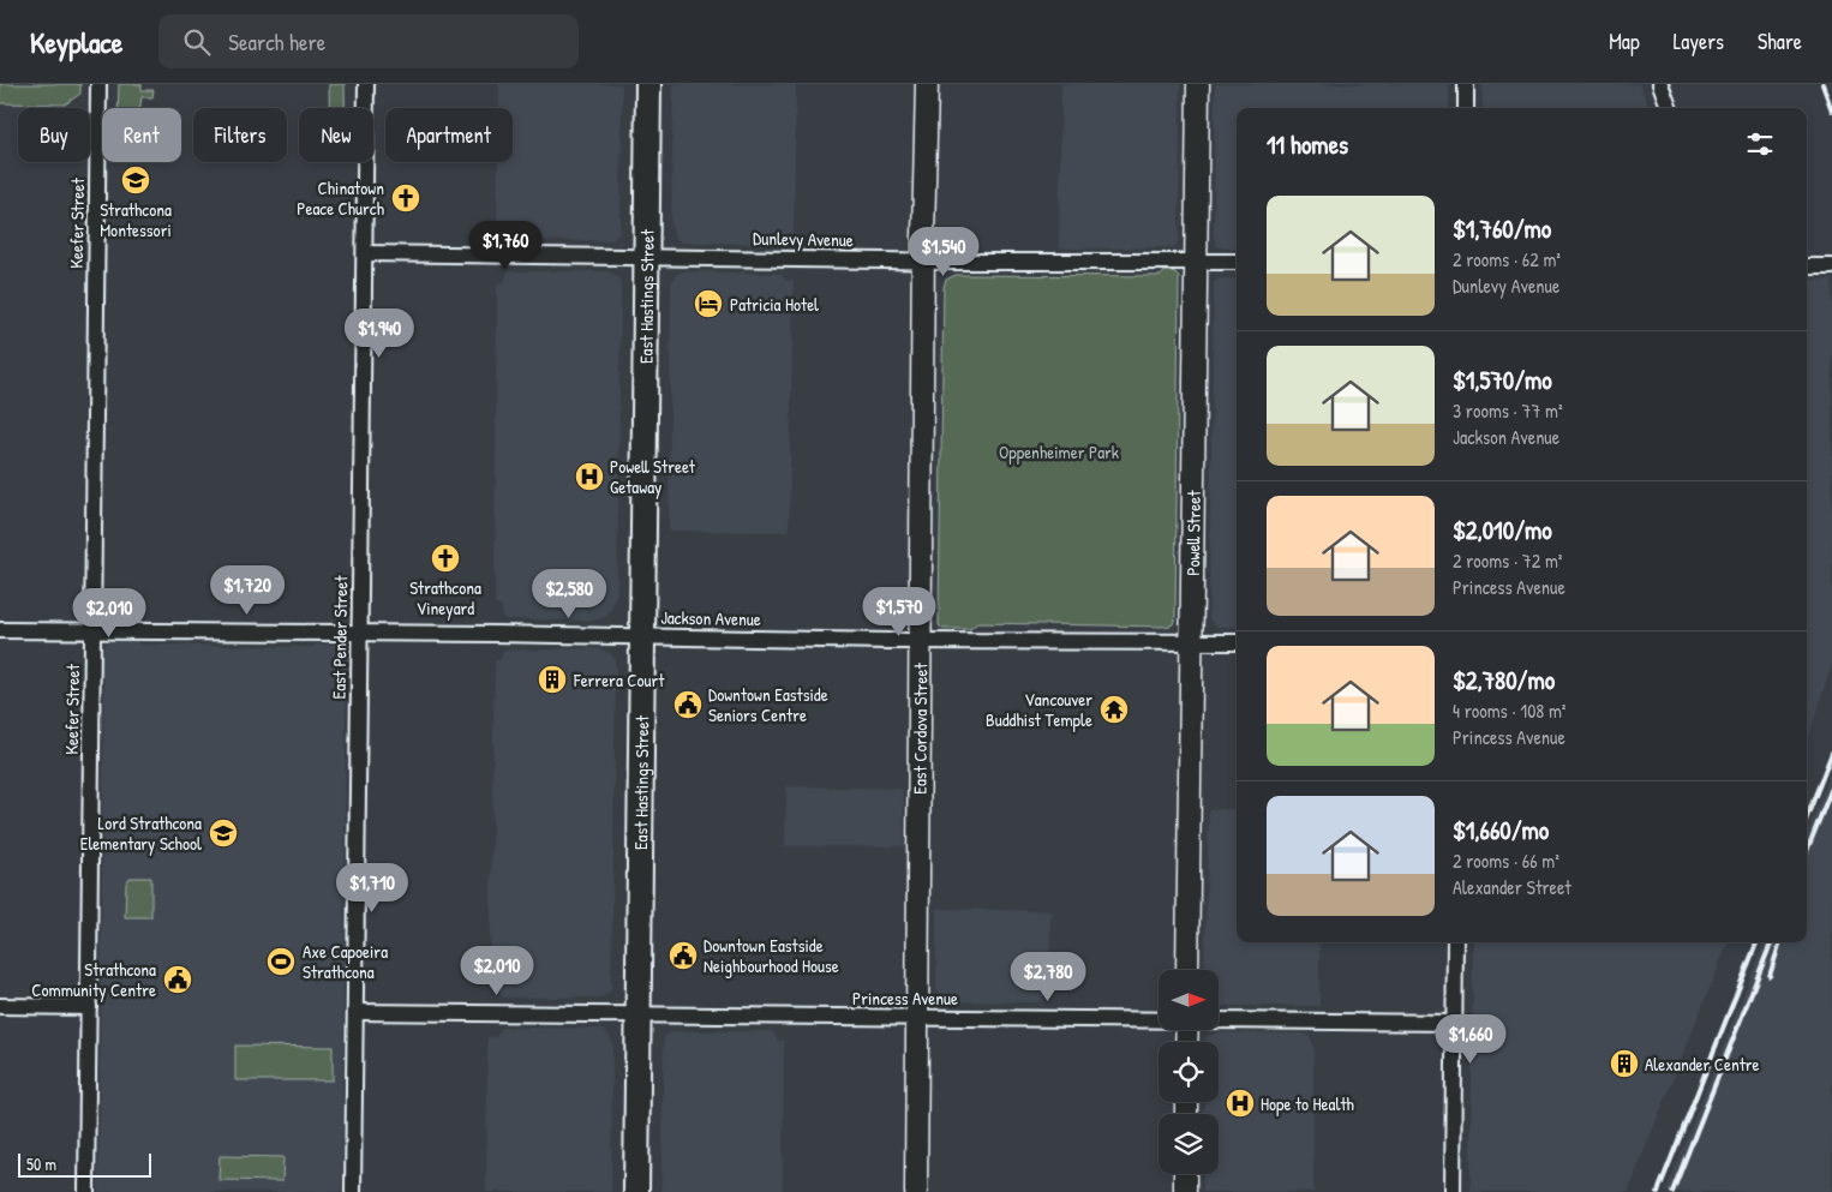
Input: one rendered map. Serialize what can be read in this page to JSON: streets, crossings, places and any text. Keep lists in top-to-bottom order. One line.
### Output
{"streets":{"main road":["East Hastings Street","Powell Street","East Cordova Street"],"street":["Keefer Street","Dunlevy Avenue","Jackson Avenue","East Pender Street","Princess Avenue"]},"crossings":[["Keefer Street","Jackson Avenue"],["Dunlevy Avenue","East Hastings Street"],["Dunlevy Avenue","Powell Street"],["Dunlevy Avenue","East Pender Street"],["Dunlevy Avenue","East Cordova Street"],["East Hastings Street","Jackson Avenue"],["East Hastings Street","Princess Avenue"],["Powell Street","Jackson Avenue"],["Jackson Avenue","East Pender Street"],["Jackson Avenue","East Cordova Street"],["East Pender Street","Princess Avenue"],["East Cordova Street","Princess Avenue"]],"parks":["Oppenheimer Park"],"places":{"school or university":["Strathcona Montessori","Lord Strathcona Elementary School"],"church":["Chinatown Peace Church","Strathcona Vineyard"],"hotel":["Patricia Hotel"],"hospital":["Powell Street Getaway","Hope to Health"],"building":["Ferrera Court","Alexander Centre"],"public building":["Downtown Eastside Seniors Centre","Downtown Eastside Neighbourhood House","Strathcona Community Centre"],"temple":["Vancouver Buddhist Temple"],"sports":["Axe Capoeira Strathcona"]},"scale_bar":"50 m","north":"right","page":{"header":"Keyplace","search":"Search here","nav":["Map","Layers","Share"],"chip":["Buy","Rent","Filters","New","Apartment"],"heading":"11 homes","list":[{"name":"$1,760/mo","note":"2 rooms · 62 m² · Dunlevy Avenue"},{"name":"$1,570/mo","note":"3 rooms · 77 m² · Jackson Avenue"},{"name":"$2,010/mo","note":"2 rooms · 72 m² · Princess Avenue"},{"name":"$2,780/mo","note":"4 rooms · 108 m² · Princess Avenue"},{"name":"$1,660/mo","note":"2 rooms · 66 m² · Alexander Street"}],"price":["$1,760","$1,540","$1,940","$1,720","$2,580","$1,570","$2,010","$1,710","$2,010","$2,780","$1,660"],"scale":"50 m"}}
